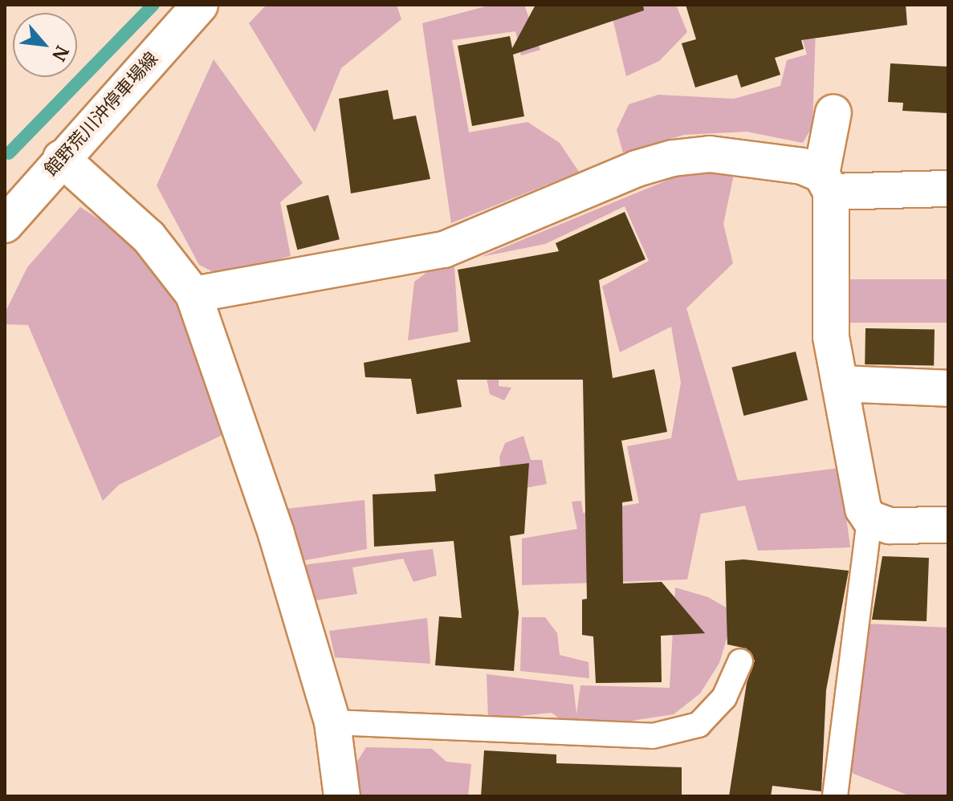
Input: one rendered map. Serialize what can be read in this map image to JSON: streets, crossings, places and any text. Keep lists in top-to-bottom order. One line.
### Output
{"streets":{"street":["館野荒川沖停車場線"]},"north":"bottom right"}
